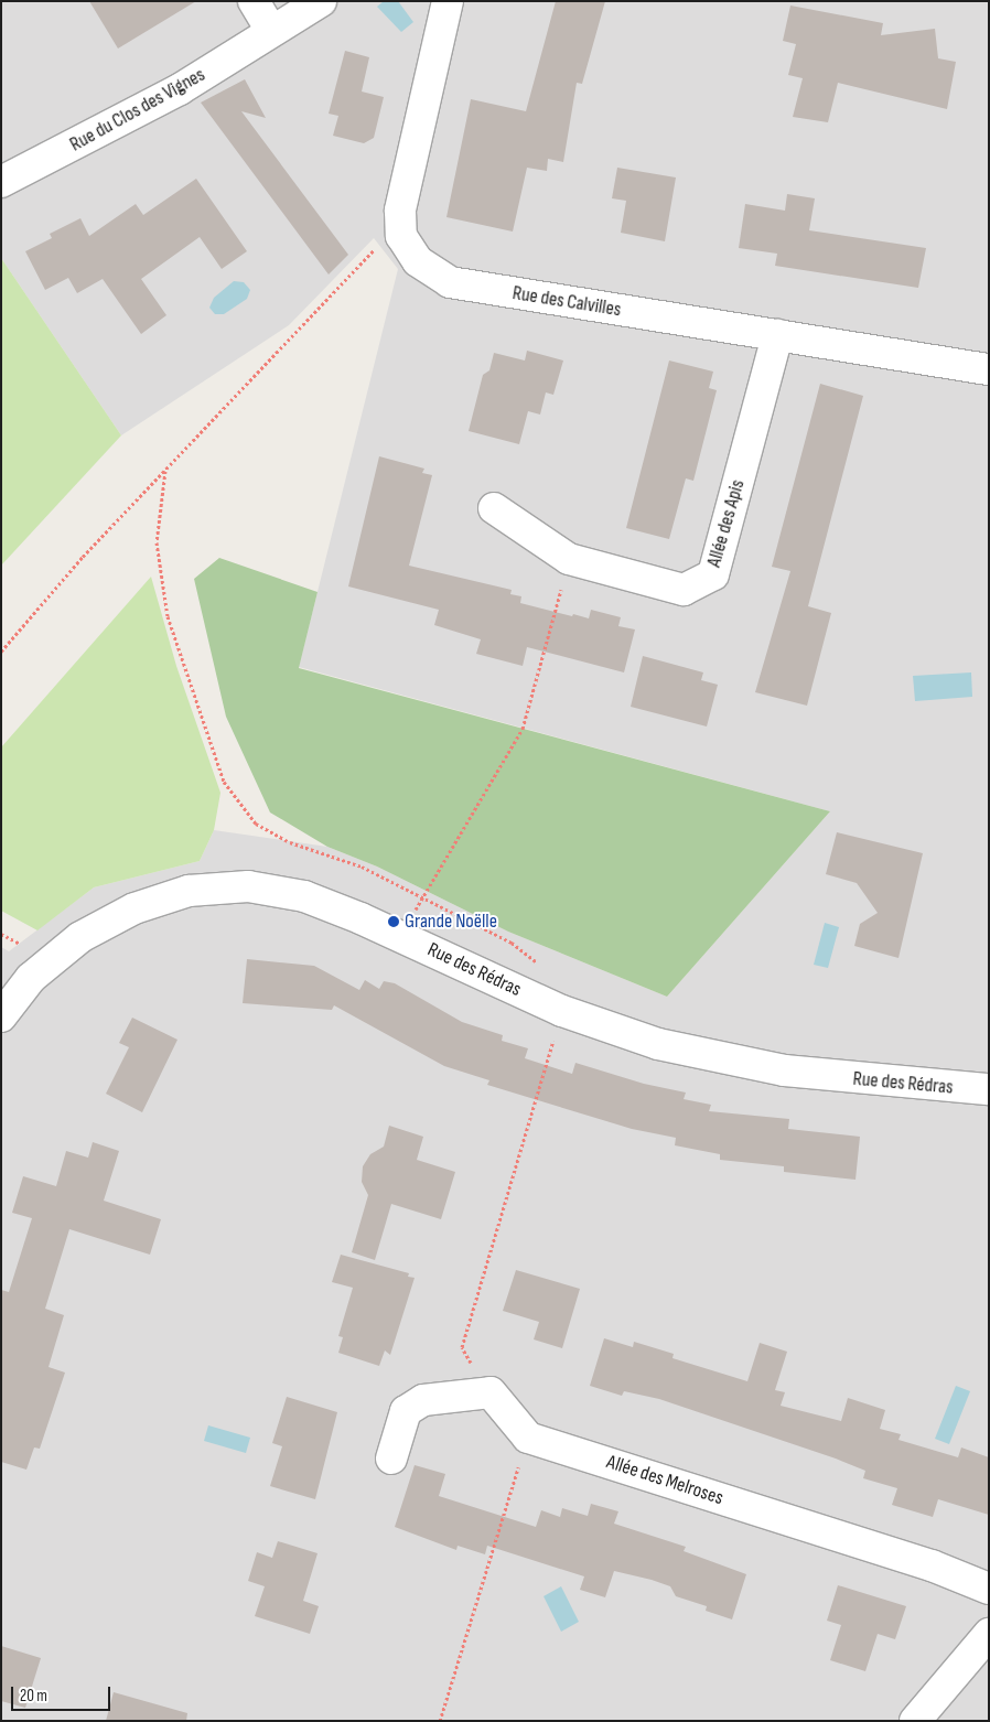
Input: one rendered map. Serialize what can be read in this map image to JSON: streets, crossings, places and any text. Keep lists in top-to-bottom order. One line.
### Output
{"streets":{"street":["Rue du Clos des Vignes","Rue des Calvilles","Allée des Apis","Rue des Rédras","Allée des Melroses"]},"crossings":[["Rue des Calvilles","Allée des Apis"]],"places":["Grande Noëlle"],"scale_bar":"20 m"}
